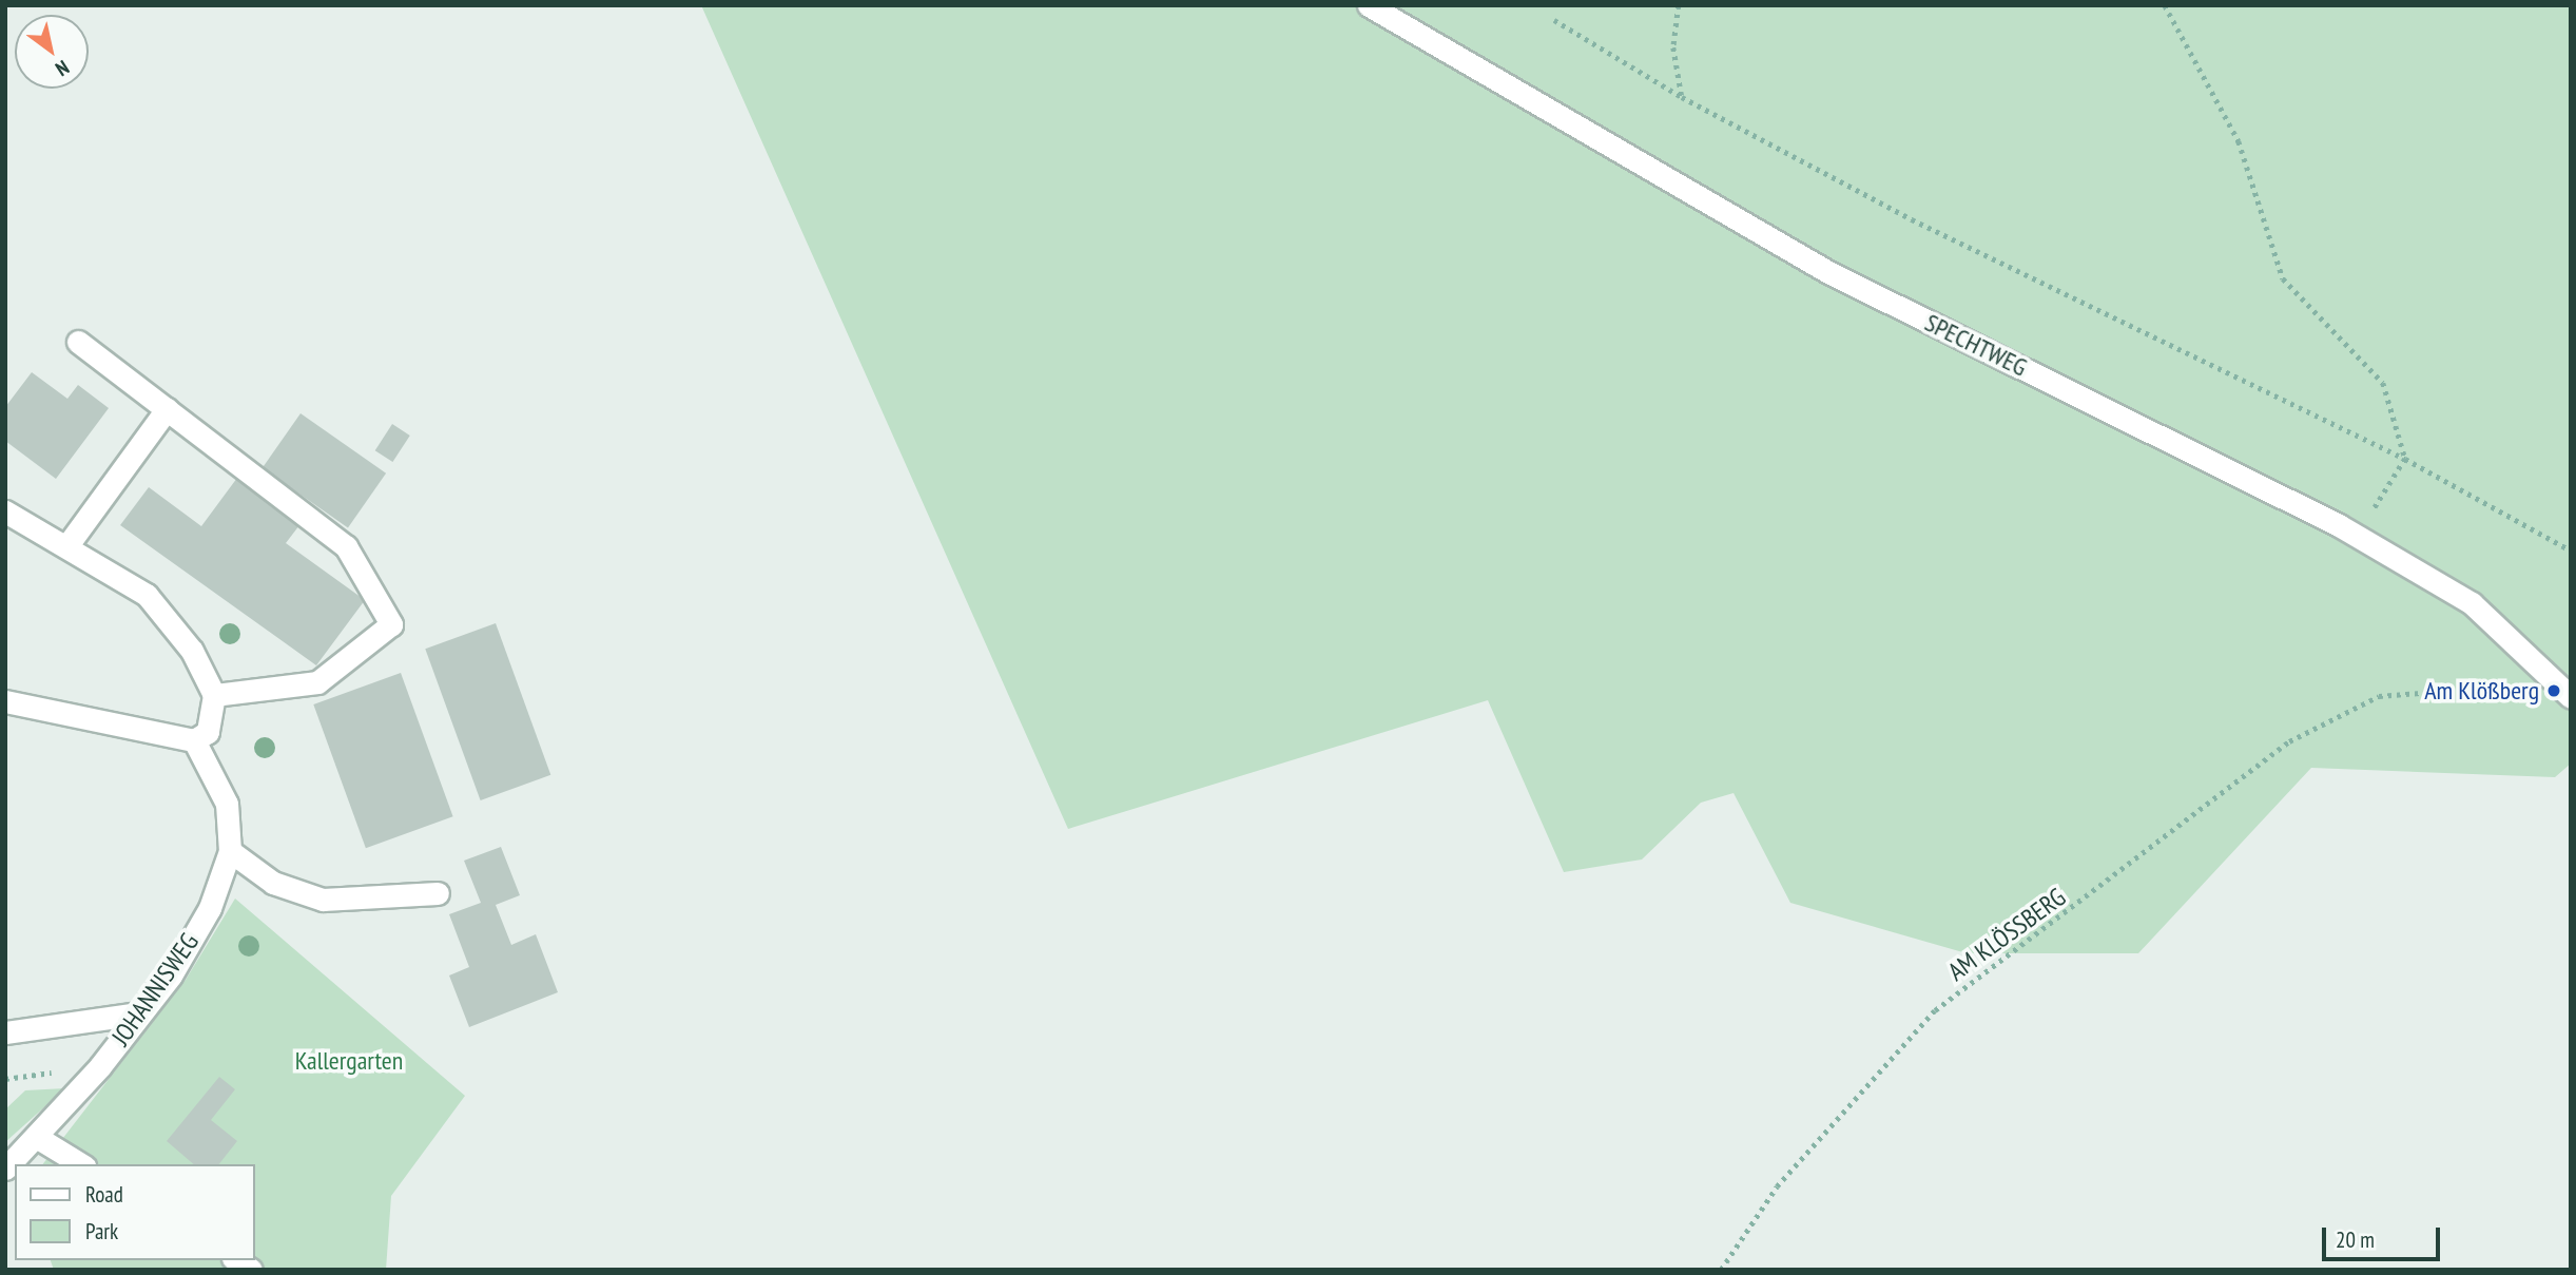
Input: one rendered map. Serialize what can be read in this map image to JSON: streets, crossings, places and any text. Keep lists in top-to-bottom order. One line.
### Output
{"streets":{"street":["SPECHTWEG","JOHANNISWEG"],"path":["AM KLÖSSBERG"]},"crossings":[["SPECHTWEG","AM KLÖSSBERG"]],"parks":["Kallergarten"],"places":["Am Klößberg"],"legend":["Road","Park"],"scale_bar":"20 m","north":"bottom right"}
